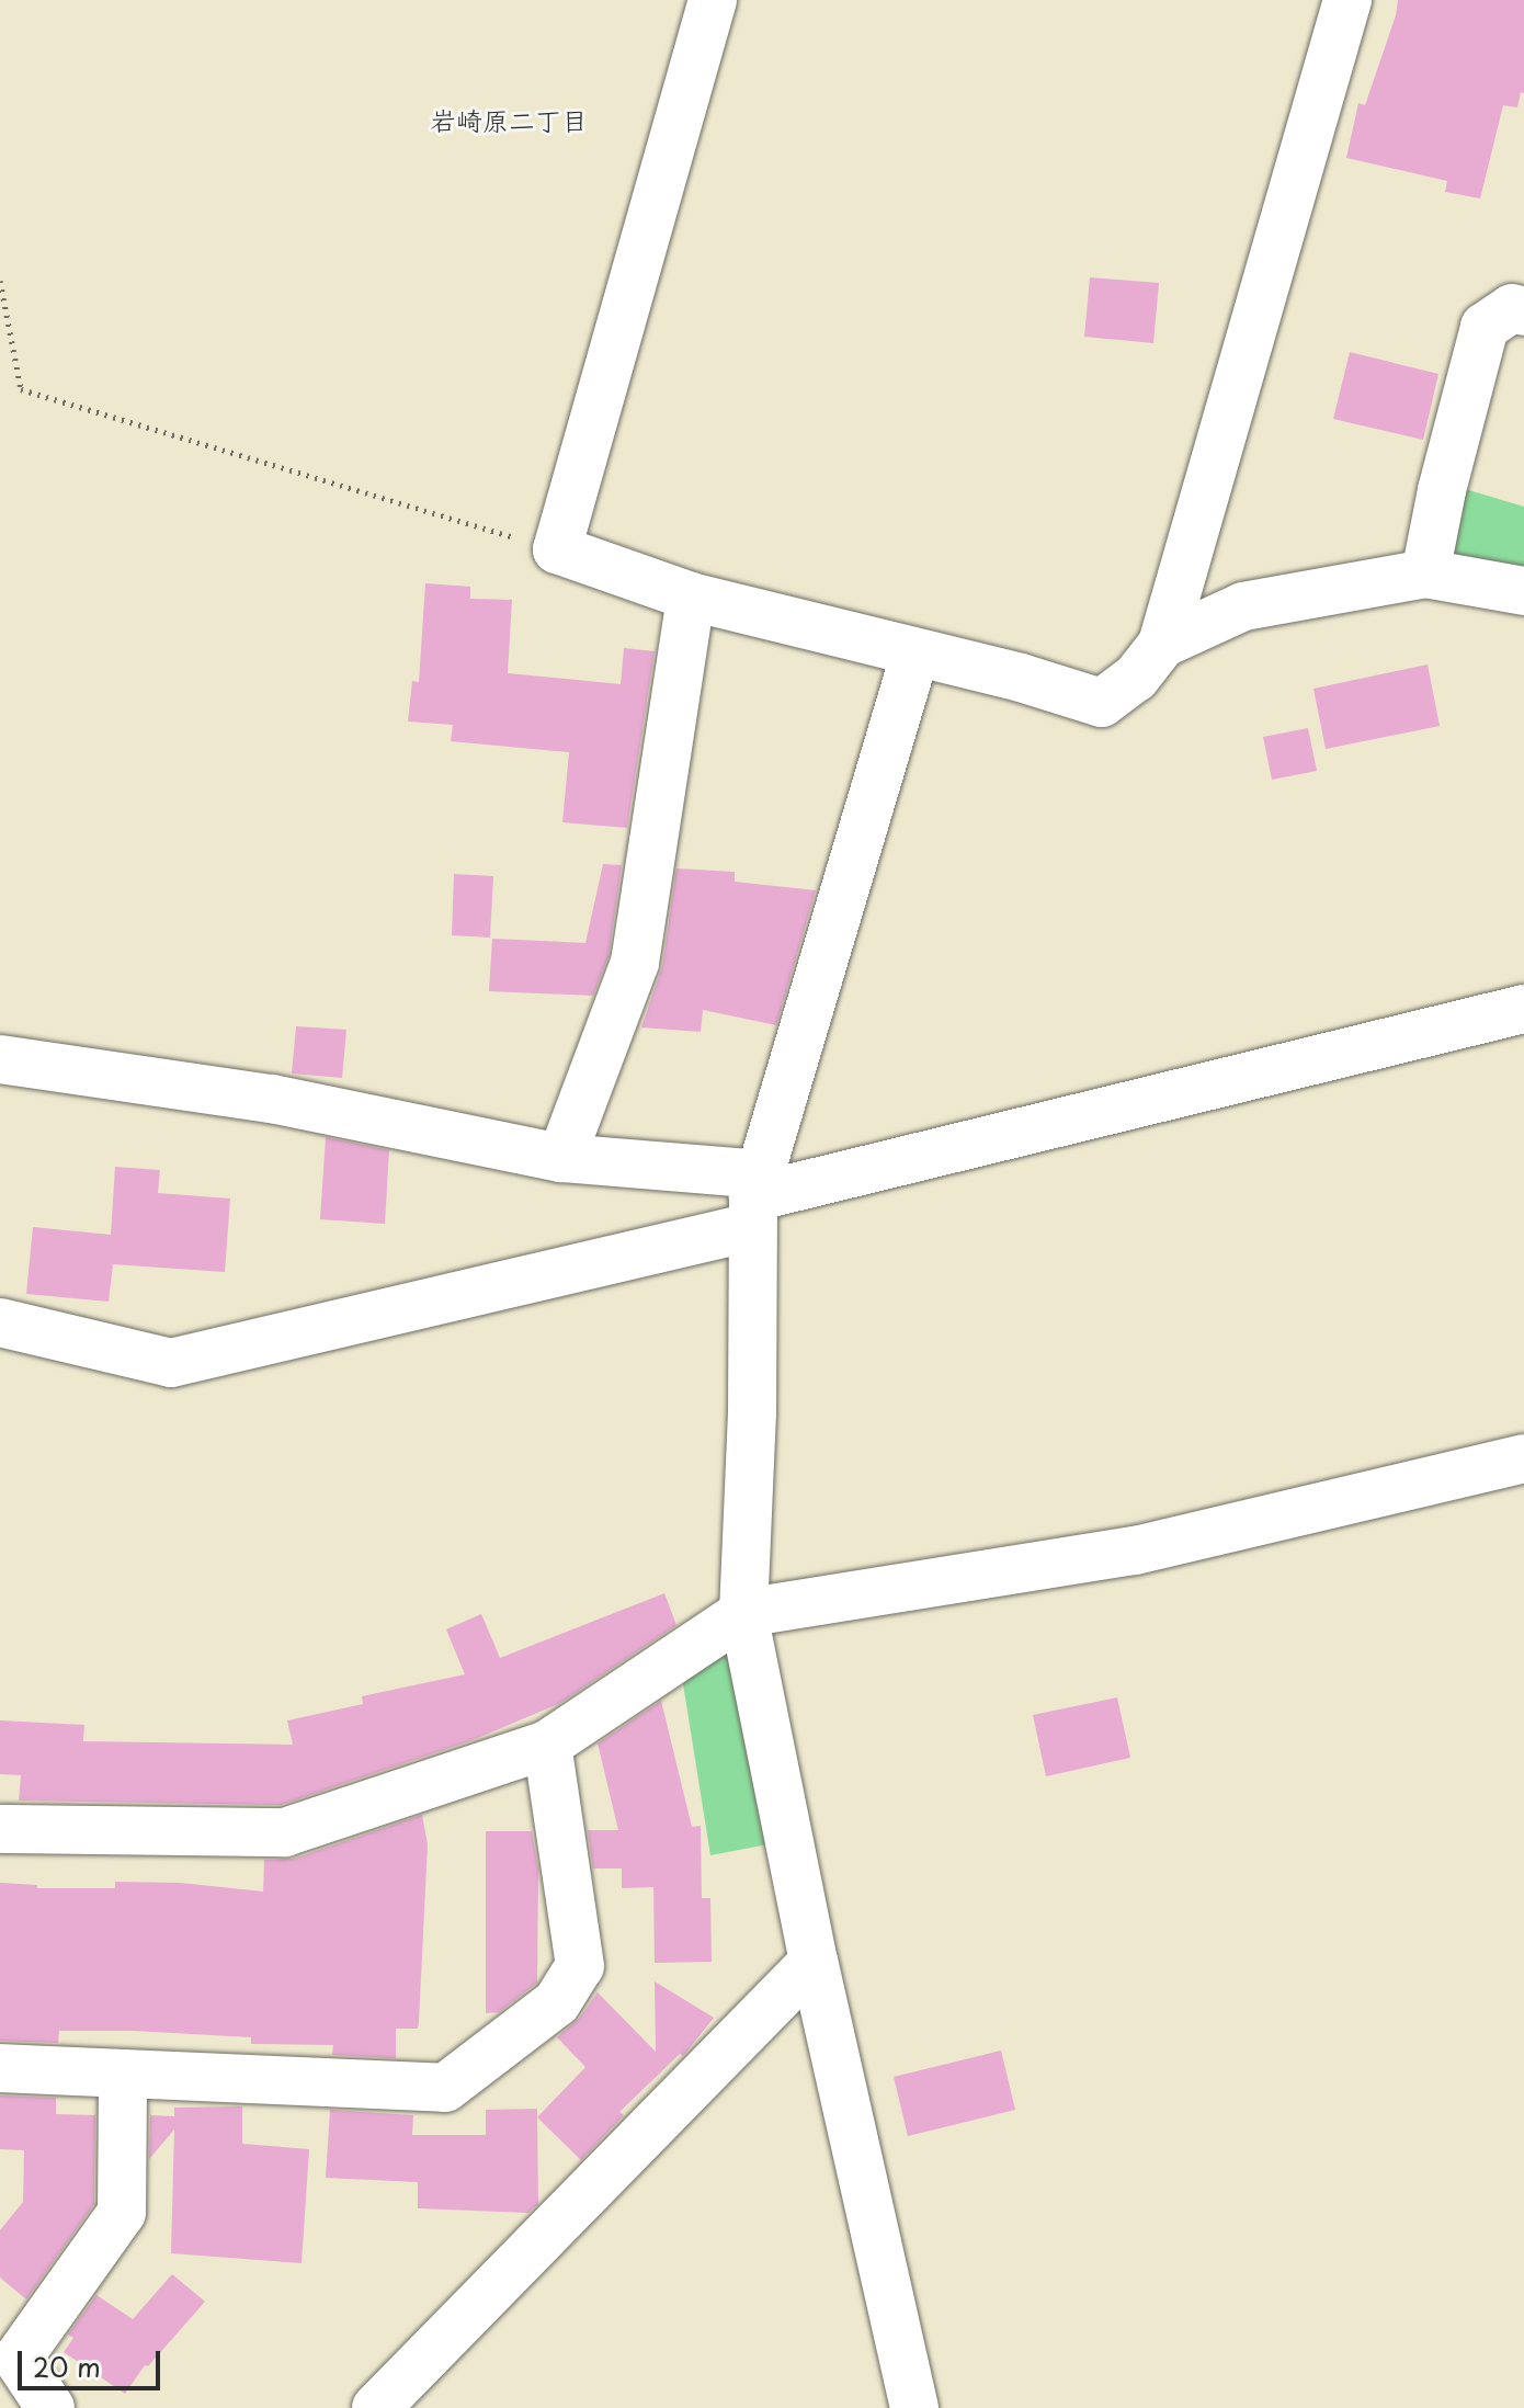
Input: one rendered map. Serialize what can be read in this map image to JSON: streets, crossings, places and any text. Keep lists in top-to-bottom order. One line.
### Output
{"districts":["岩崎原二丁目"],"scale_bar":"20 m"}
